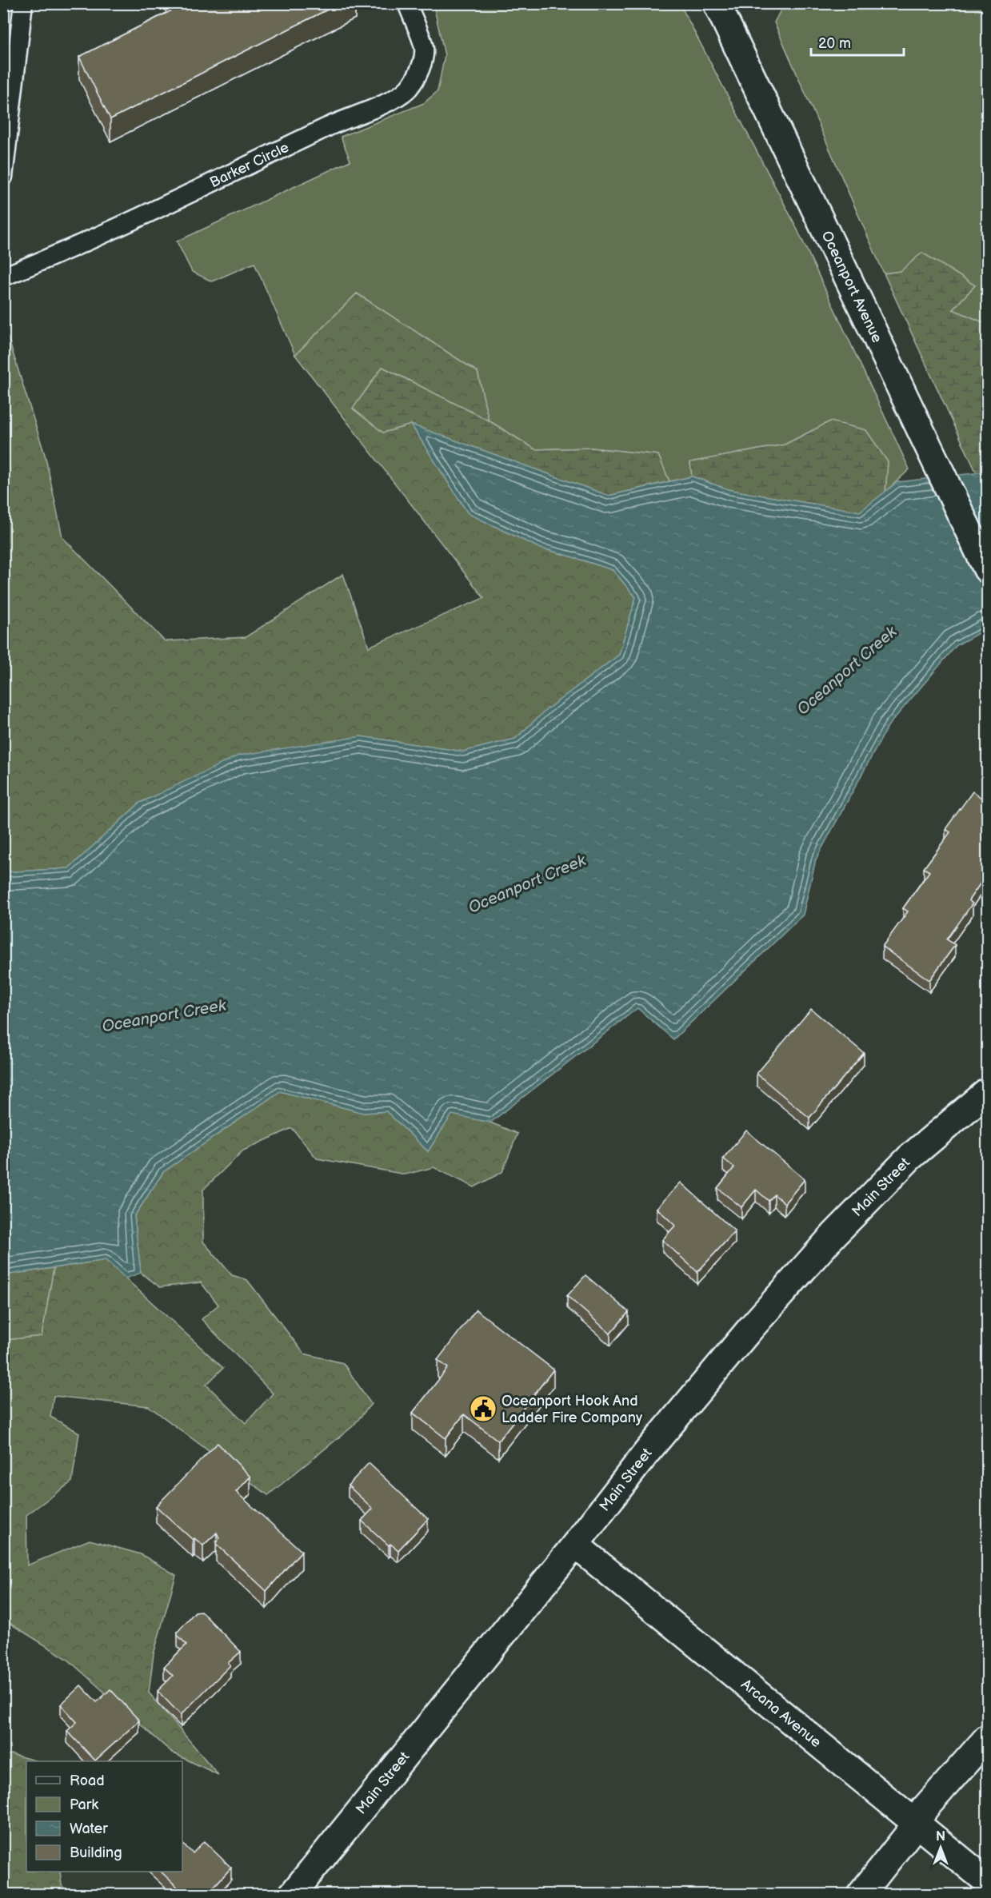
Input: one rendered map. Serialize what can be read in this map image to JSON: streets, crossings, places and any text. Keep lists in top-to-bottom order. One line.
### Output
{"streets":{"street":["Oceanport Avenue","Main Street","Arcana Avenue"],"lane":["Barker Circle"]},"crossings":[["Main Street","Arcana Avenue"]],"water":["Oceanport Creek"],"places":{"public building":["Oceanport Hook And Ladder Fire Company"]},"legend":["Road","Park","Water","Building"],"scale_bar":"20 m","north":"top"}
